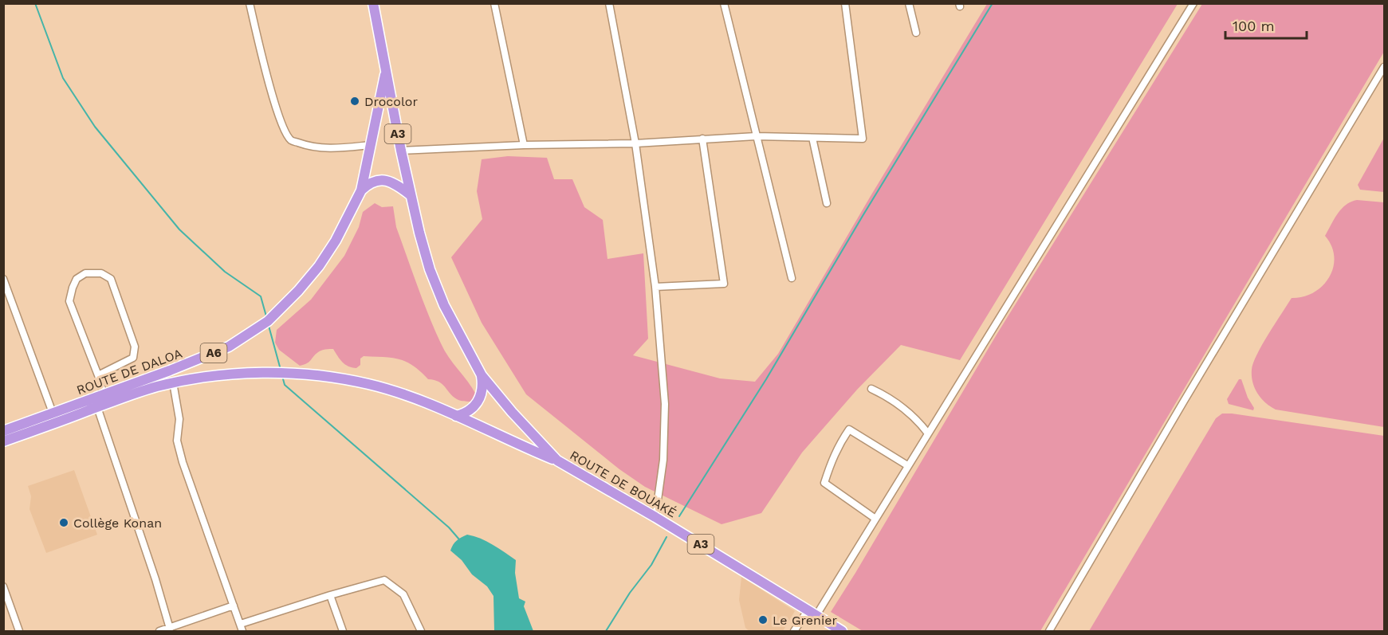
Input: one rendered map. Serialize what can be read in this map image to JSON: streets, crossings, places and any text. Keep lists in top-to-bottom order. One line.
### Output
{"streets":{"highway":["A3","A6","ROUTE DE DALOA","ROUTE DE BOUAKÉ"]},"crossings":[["A3","A6"],["A3","ROUTE DE BOUAKÉ"],["A6","ROUTE DE DALOA"],["A6","ROUTE DE BOUAKÉ"]],"places":["Drocolor","Collège Konan","Le Grenier"],"scale_bar":"100 m"}
